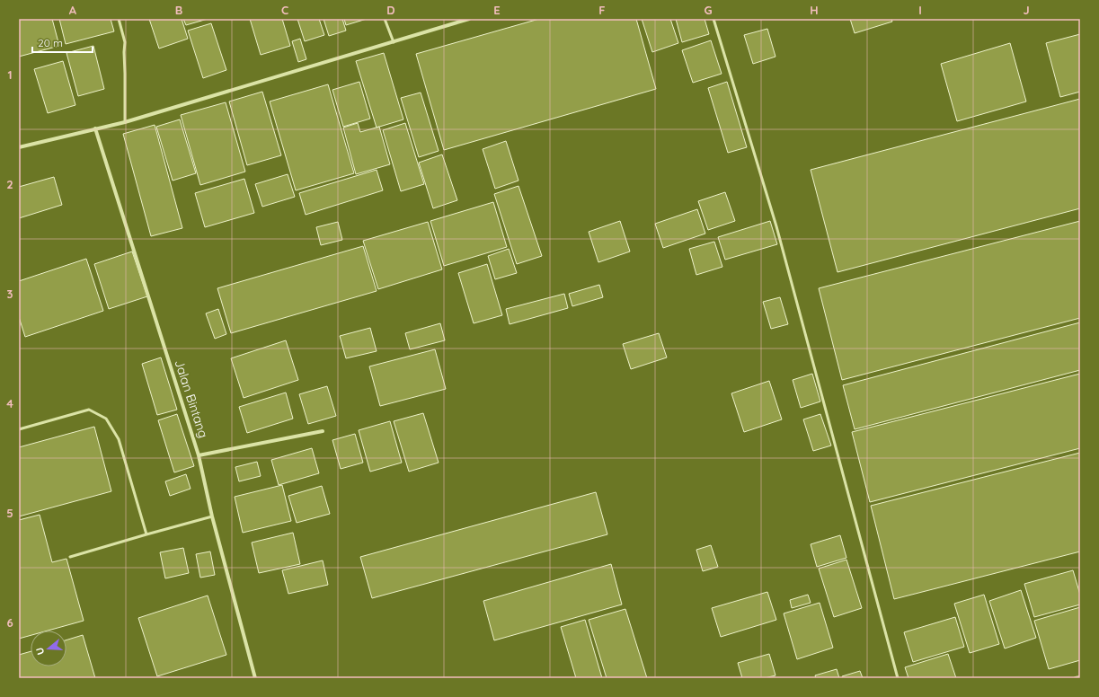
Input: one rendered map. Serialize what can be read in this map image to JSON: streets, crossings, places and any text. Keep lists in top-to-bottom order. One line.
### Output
{"streets":{"street":["Jalan Bintang"]},"scale_bar":"20 m","north":"left","grid":{"columns":["A","B","C","D","E","F","G","H","I","J"],"rows":["1","2","3","4","5","6"]}}
